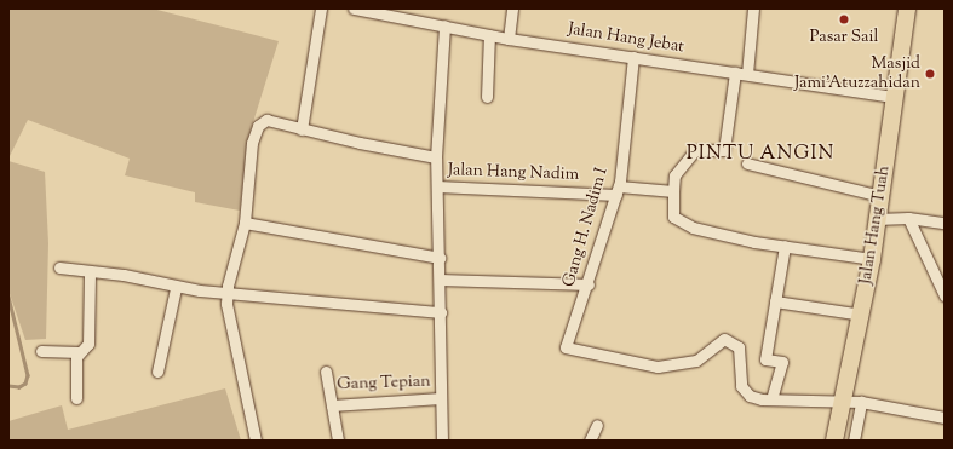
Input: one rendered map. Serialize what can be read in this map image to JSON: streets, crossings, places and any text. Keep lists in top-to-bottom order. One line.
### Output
{"streets":{"main road":["Jalan Hang Tuah"],"street":["Jalan Hang Jebat","Jalan Hang Nadim","Gang H. Nadim I","Gang Tepian"]},"crossings":[["Jalan Hang Jebat","Jalan Hang Tuah"],["Jalan Hang Jebat","Gang H. Nadim I"],["Jalan Hang Nadim","Gang H. Nadim I"]],"districts":["PINTU ANGIN"],"places":["Pasar Sail","Masjid Jami'Atuzzahidan"]}
